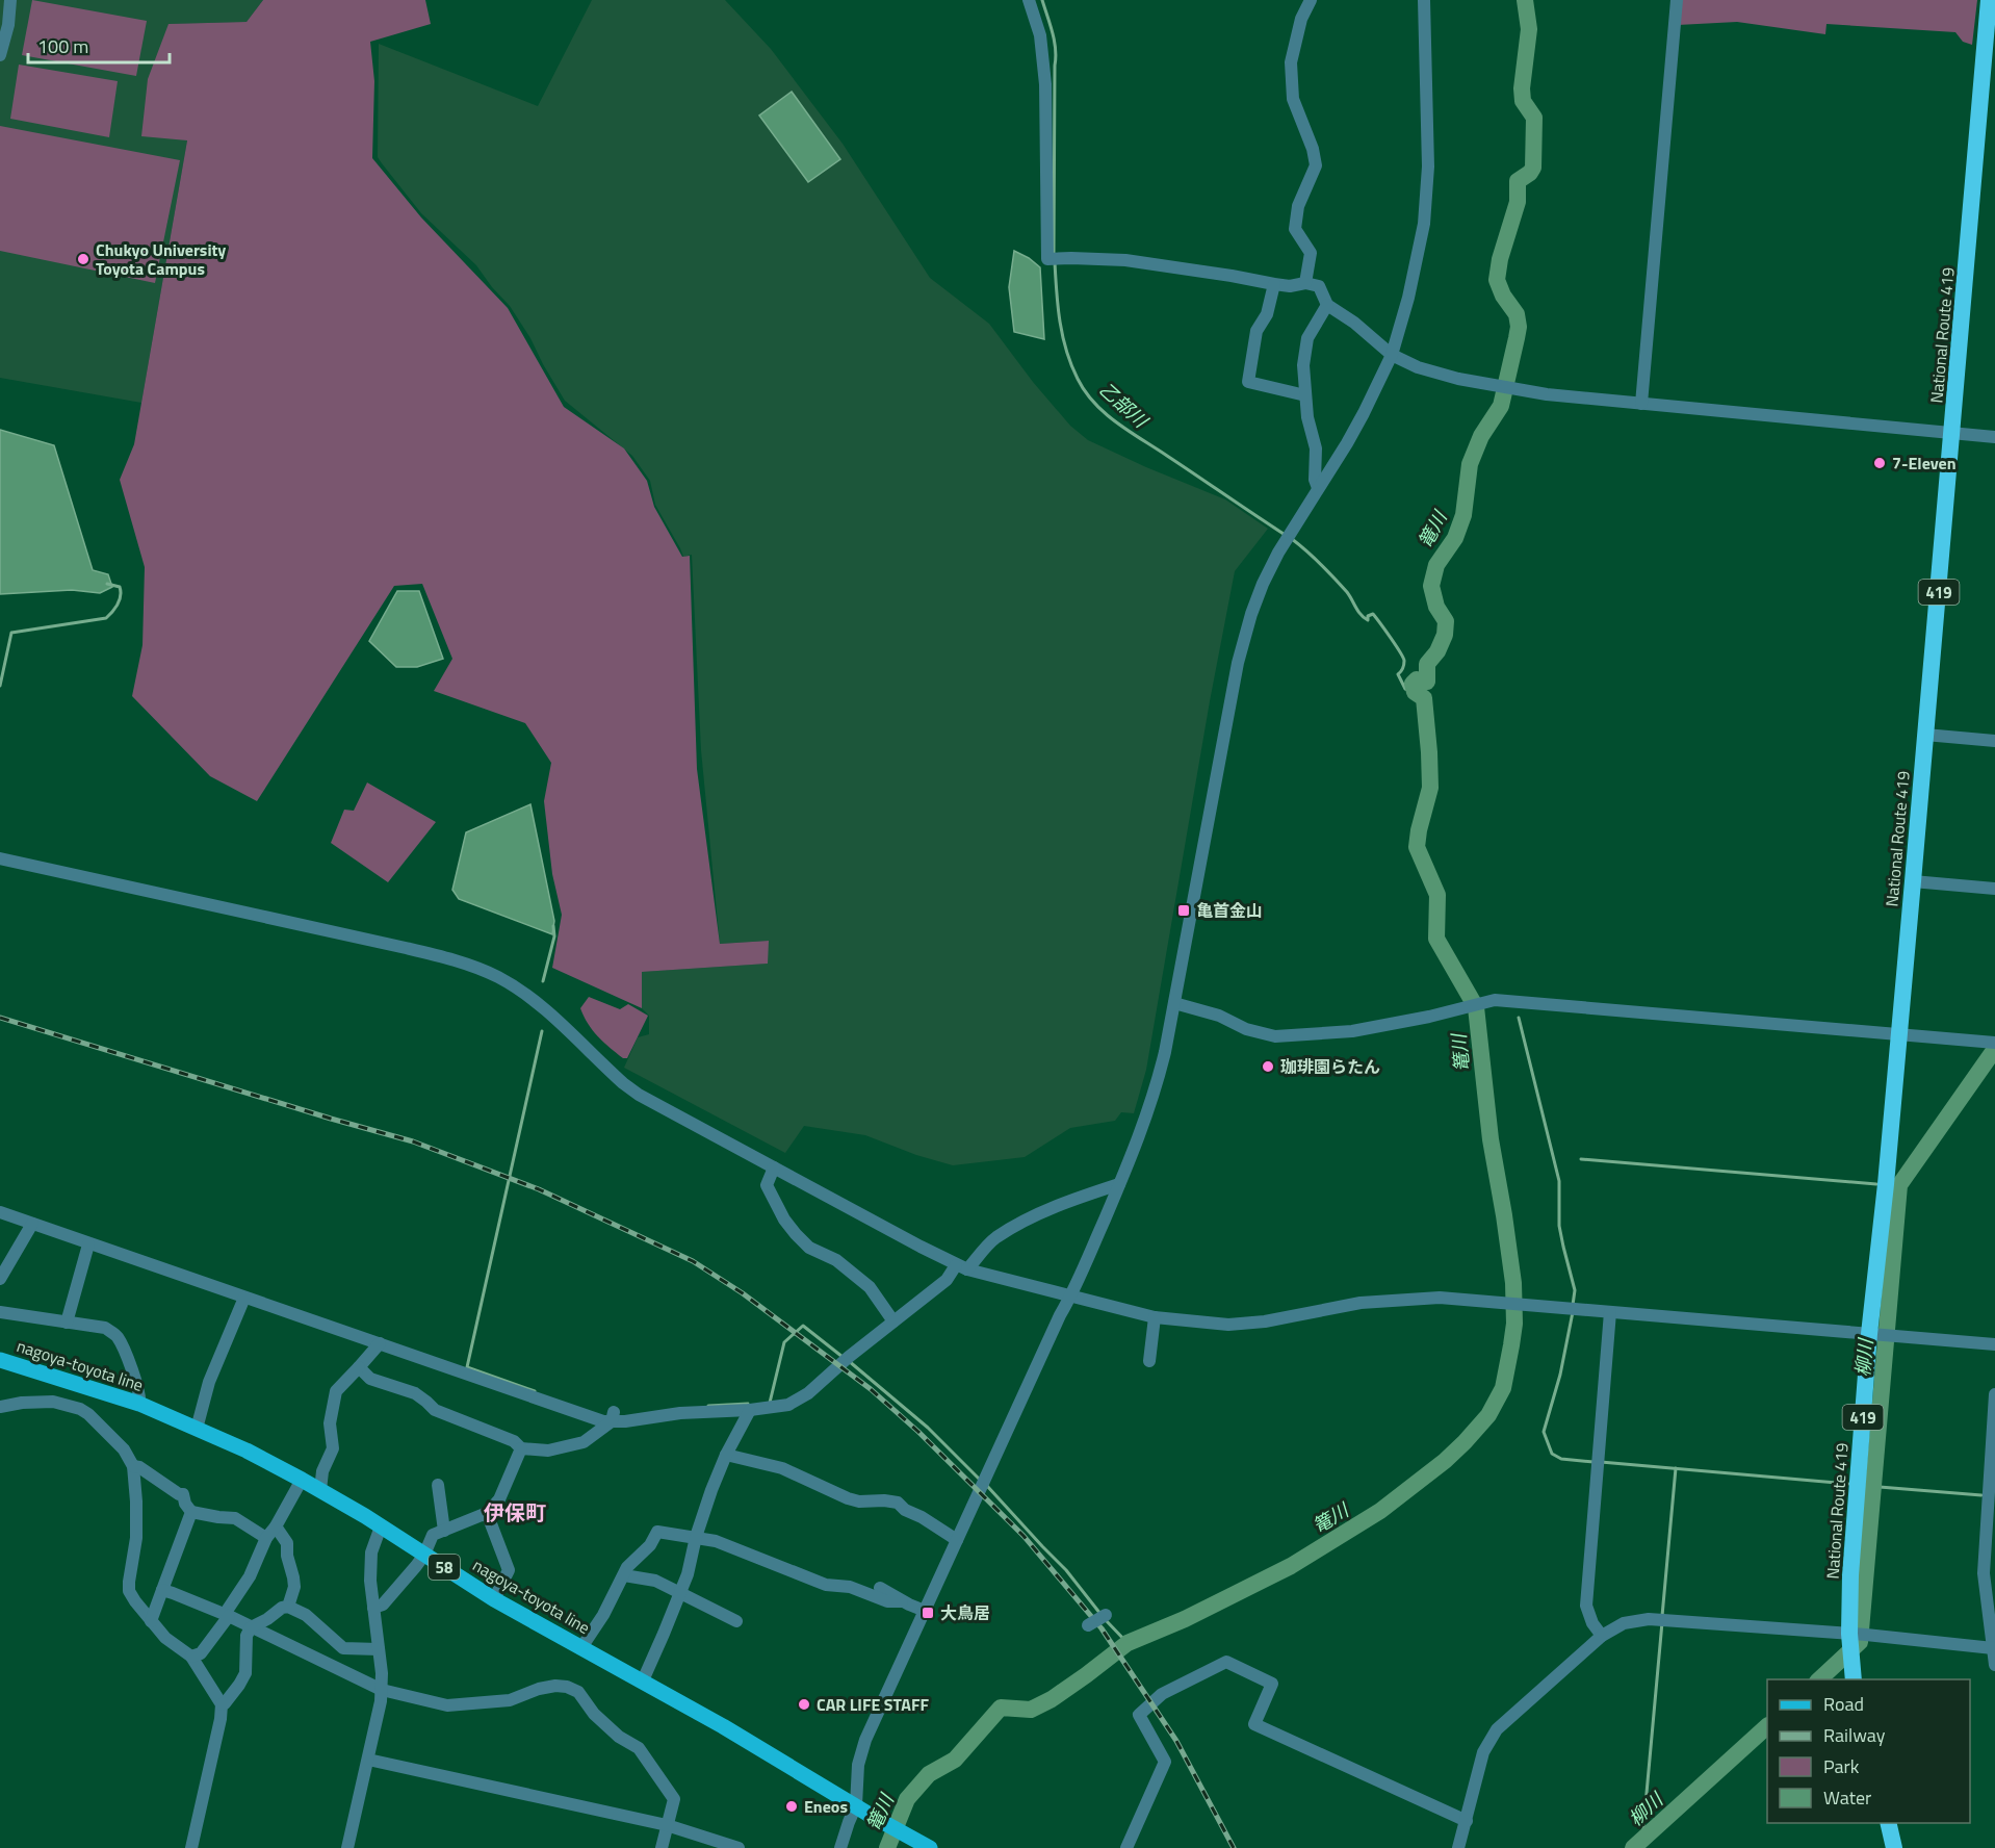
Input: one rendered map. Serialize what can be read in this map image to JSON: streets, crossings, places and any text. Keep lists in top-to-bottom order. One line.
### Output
{"streets":{"highway":["National Route 419","419"],"main road":["nagoya-toyota line","58"]},"districts":["伊保町"],"water":["乙部川","篭川","柳川"],"places":{"other":["Chukyo University Toyota Campus","7-Eleven","珈琲園らたん","CAR LIFE STAFF","Eneos"],"transit":["亀首金山","大鳥居"]},"legend":["Road","Railway","Park","Water"],"scale_bar":"100 m"}
